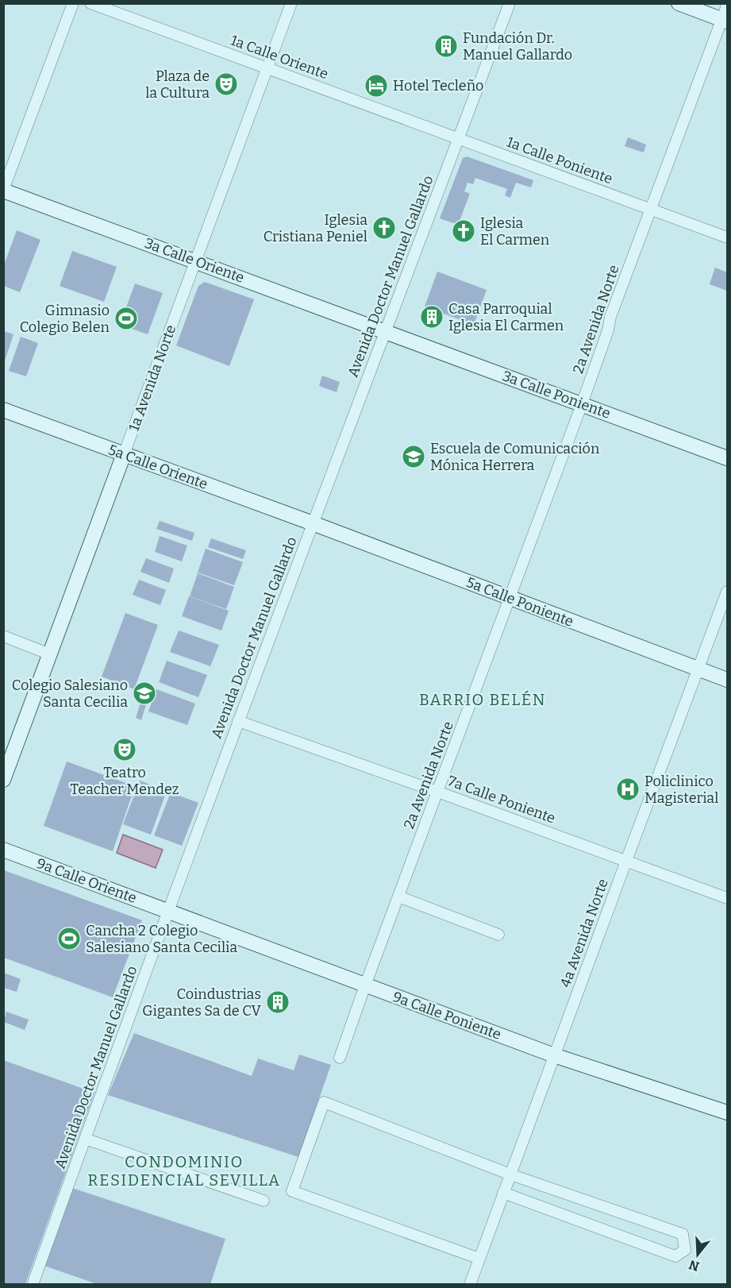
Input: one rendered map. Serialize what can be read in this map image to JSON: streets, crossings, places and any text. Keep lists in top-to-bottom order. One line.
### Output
{"streets":{"main road":["3a Calle Oriente","1a Avenida Norte","3a Calle Poniente","5a Calle Oriente","5a Calle Poniente","9a Calle Oriente","9a Calle Poniente"],"street":["1a Calle Oriente","1a Calle Poniente","Avenida Doctor Manuel Gallardo","2a Avenida Norte","7a Calle Poniente","4a Avenida Norte"]},"crossings":[["1a Calle Oriente","1a Calle Poniente"],["1a Calle Oriente","Avenida Doctor Manuel Gallardo"],["1a Calle Oriente","1a Avenida Norte"],["1a Calle Poniente","Avenida Doctor Manuel Gallardo"],["1a Calle Poniente","2a Avenida Norte"],["3a Calle Oriente","Avenida Doctor Manuel Gallardo"],["3a Calle Oriente","1a Avenida Norte"],["3a Calle Oriente","3a Calle Poniente"],["Avenida Doctor Manuel Gallardo","3a Calle Poniente"],["Avenida Doctor Manuel Gallardo","5a Calle Oriente"],["Avenida Doctor Manuel Gallardo","5a Calle Poniente"],["Avenida Doctor Manuel Gallardo","7a Calle Poniente"],["Avenida Doctor Manuel Gallardo","9a Calle Oriente"],["Avenida Doctor Manuel Gallardo","9a Calle Poniente"],["2a Avenida Norte","3a Calle Poniente"],["2a Avenida Norte","5a Calle Poniente"],["2a Avenida Norte","7a Calle Poniente"],["2a Avenida Norte","9a Calle Poniente"],["1a Avenida Norte","5a Calle Oriente"],["5a Calle Oriente","5a Calle Poniente"],["5a Calle Poniente","4a Avenida Norte"],["7a Calle Poniente","4a Avenida Norte"],["9a Calle Oriente","9a Calle Poniente"],["4a Avenida Norte","9a Calle Poniente"]],"districts":["BARRIO BELÉN","CONDOMINIO RESIDENCIAL SEVILLA"],"places":{"building":["Fundación Dr. Manuel Gallardo","Casa Parroquial Iglesia El Carmen","Coindustrias Gigantes Sa de CV"],"theatre":["Plaza de la Cultura","Teatro Teacher Mendez"],"hotel":["Hotel Tecleño"],"church":["Iglesia Cristiana Peniel","Iglesia El Carmen"],"sports":["Gimnasio Colegio Belen","Cancha 2 Colegio Salesiano Santa Cecilia"],"school or university":["Escuela de Comunicación Mónica Herrera","Colegio Salesiano Santa Cecilia"],"hospital":["Policlinico Magisterial"]},"north":"bottom"}
